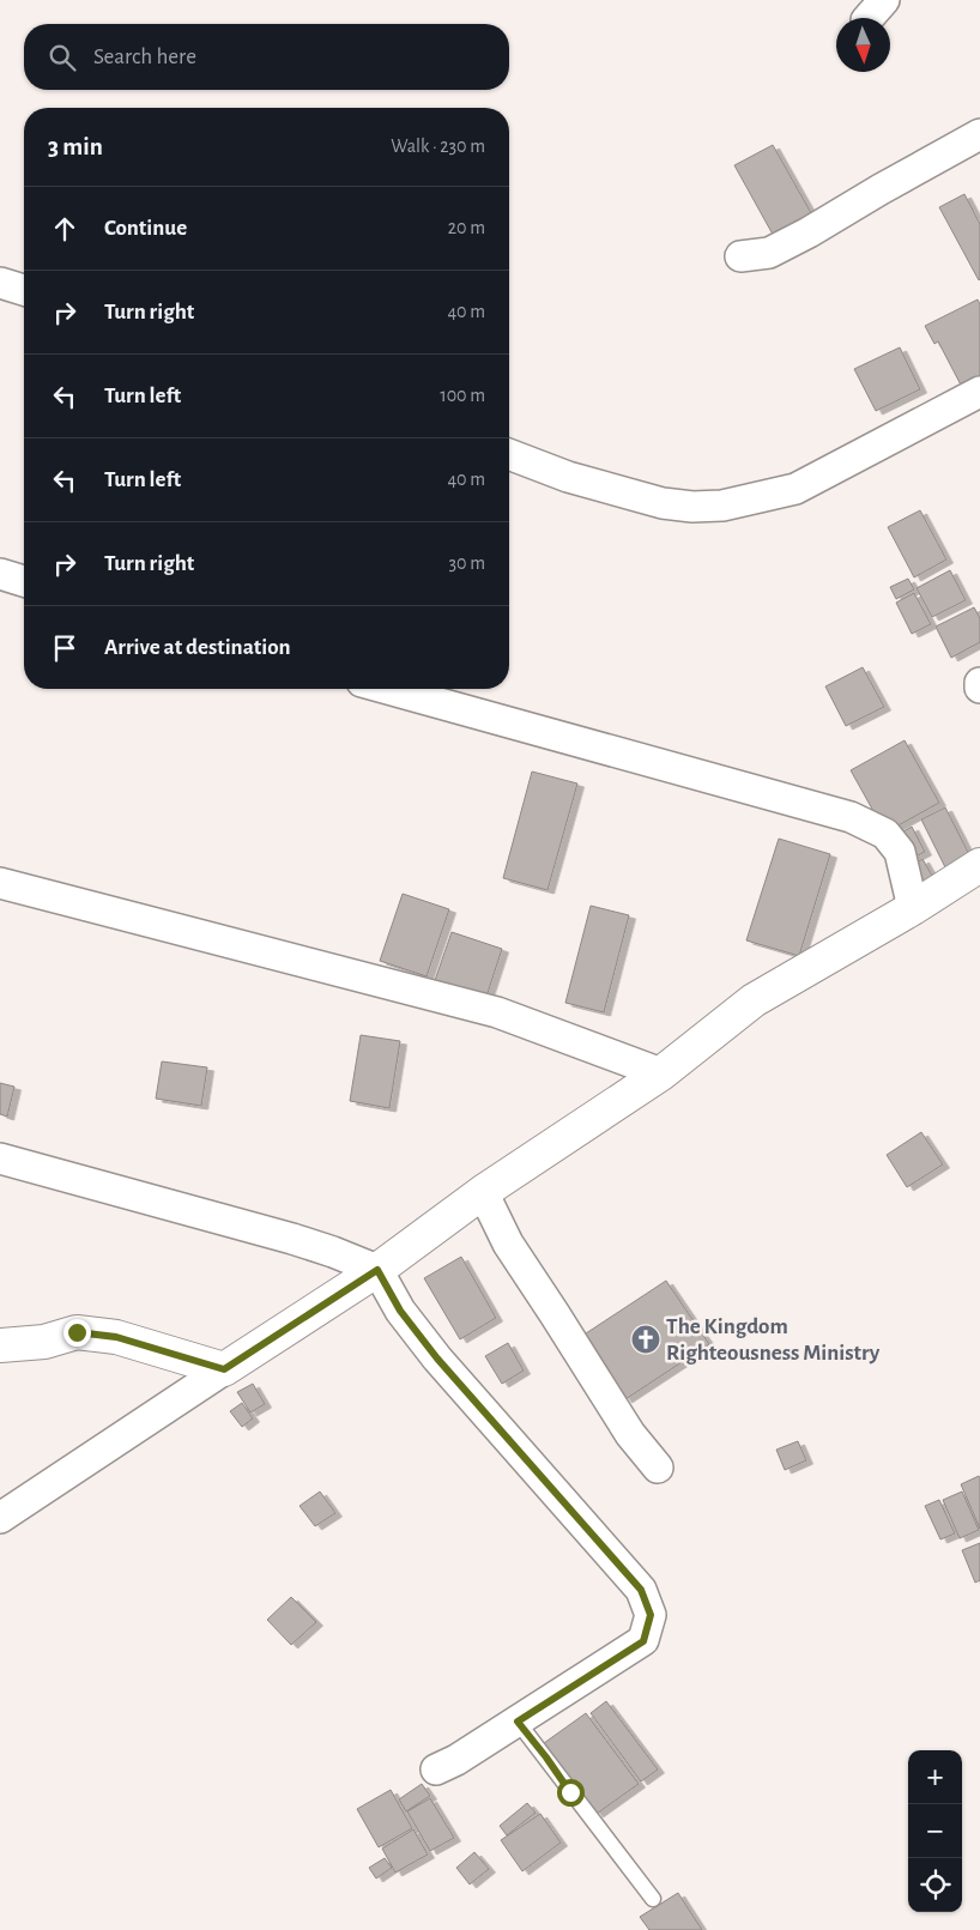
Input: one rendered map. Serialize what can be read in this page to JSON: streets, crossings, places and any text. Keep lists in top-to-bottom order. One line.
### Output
{"places":{"church":["The Kingdom Righteousness Ministry"]},"north":"bottom","page":{"search":"Search here","heading":["3 min","Walk · 230 m"],"list":[["Continue","20 m"],["Turn right","40 m"],["Turn left","100 m"],["Turn left","40 m"],["Turn right","30 m"],"Arrive at destination"],"map_buttons":["+","−"]}}
